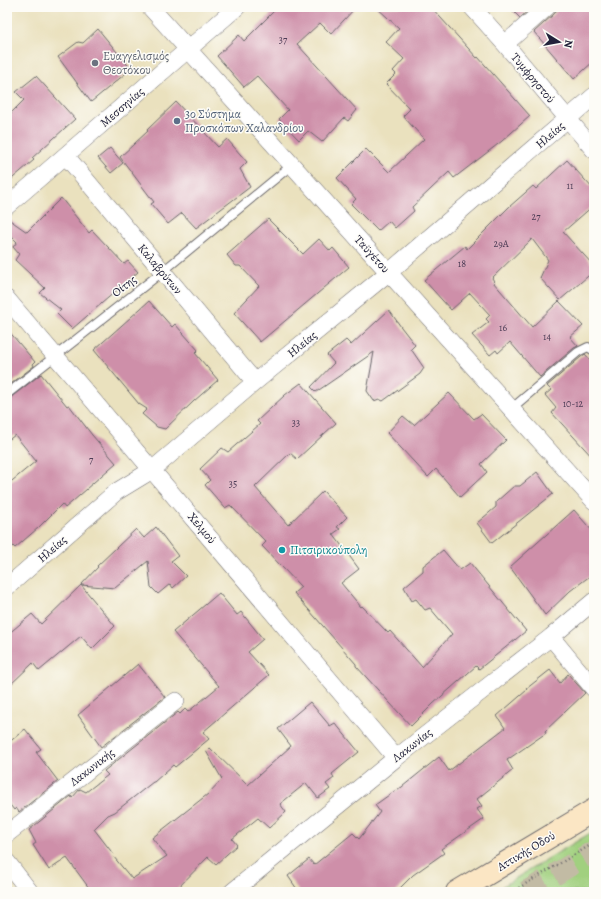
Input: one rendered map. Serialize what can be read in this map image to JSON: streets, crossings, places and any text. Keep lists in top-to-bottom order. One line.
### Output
{"streets":{"main road":["Αττικής Οδού"],"street":["Τυμφρηστού","Μεσσηνίας","Ηλείας","Ταϋγέτου","Καλαβρύτων","Χελμού","Λακωνίας","Λακωνικής"],"lane":["Οίτης"]},"crossings":[["Τυμφρηστού","Ηλείας"],["Μεσσηνίας","Ταϋγέτου"],["Μεσσηνίας","Καλαβρύτων"],["Ηλείας","Ταϋγέτου"],["Ηλείας","Καλαβρύτων"],["Ηλείας","Χελμού"],["Ταϋγέτου","Οίτης"],["Καλαβρύτων","Οίτης"],["Οίτης","Χελμού"],["Χελμού","Λακωνίας"]],"places":["Ευαγγελισμός Θεοτόκου","3ο Σύστημα Προσκόπων Χαλανδρίου","Πιτσιρικούπολη"],"house_numbers":["37","11","27","29A","18","16","14","10-12","33","7","35"],"north":"right"}
